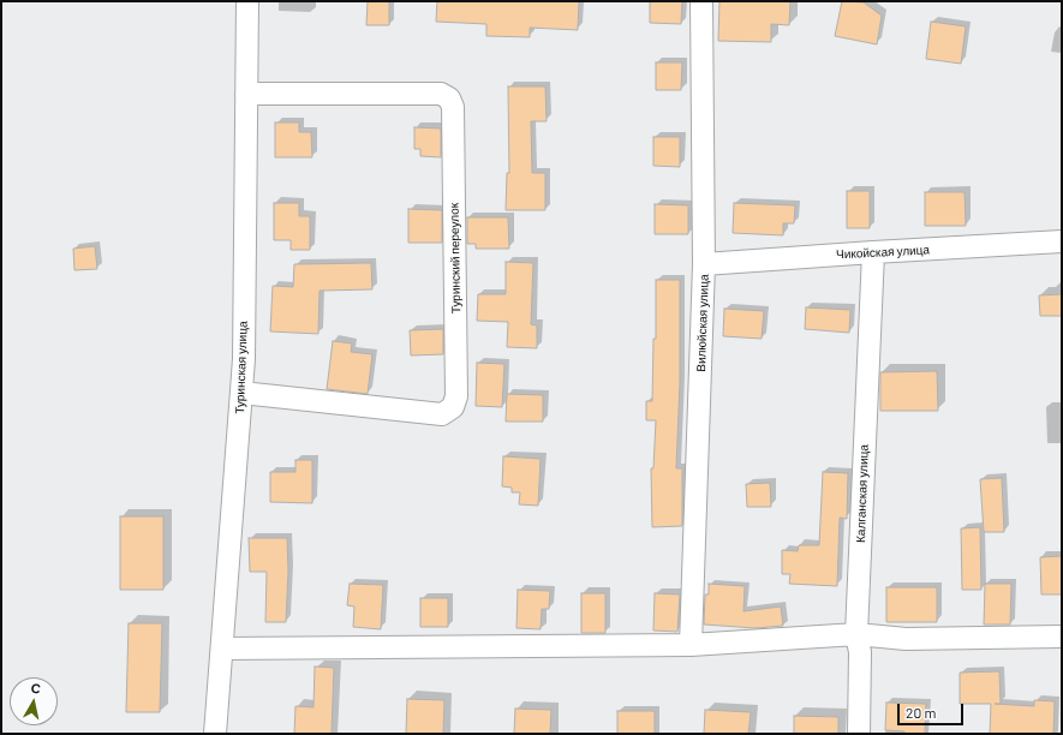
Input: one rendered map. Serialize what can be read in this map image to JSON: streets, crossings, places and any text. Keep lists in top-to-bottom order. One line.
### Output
{"streets":{"street":["Чикойская улица","Туринский переулок","Вилюйская улица","Туринская улица","Калганская улица"]},"crossings":[["Чикойская улица","Вилюйская улица"],["Чикойская улица","Калганская улица"],["Туринский переулок","Туринская улица"]],"scale_bar":"20 m","north":"top"}
